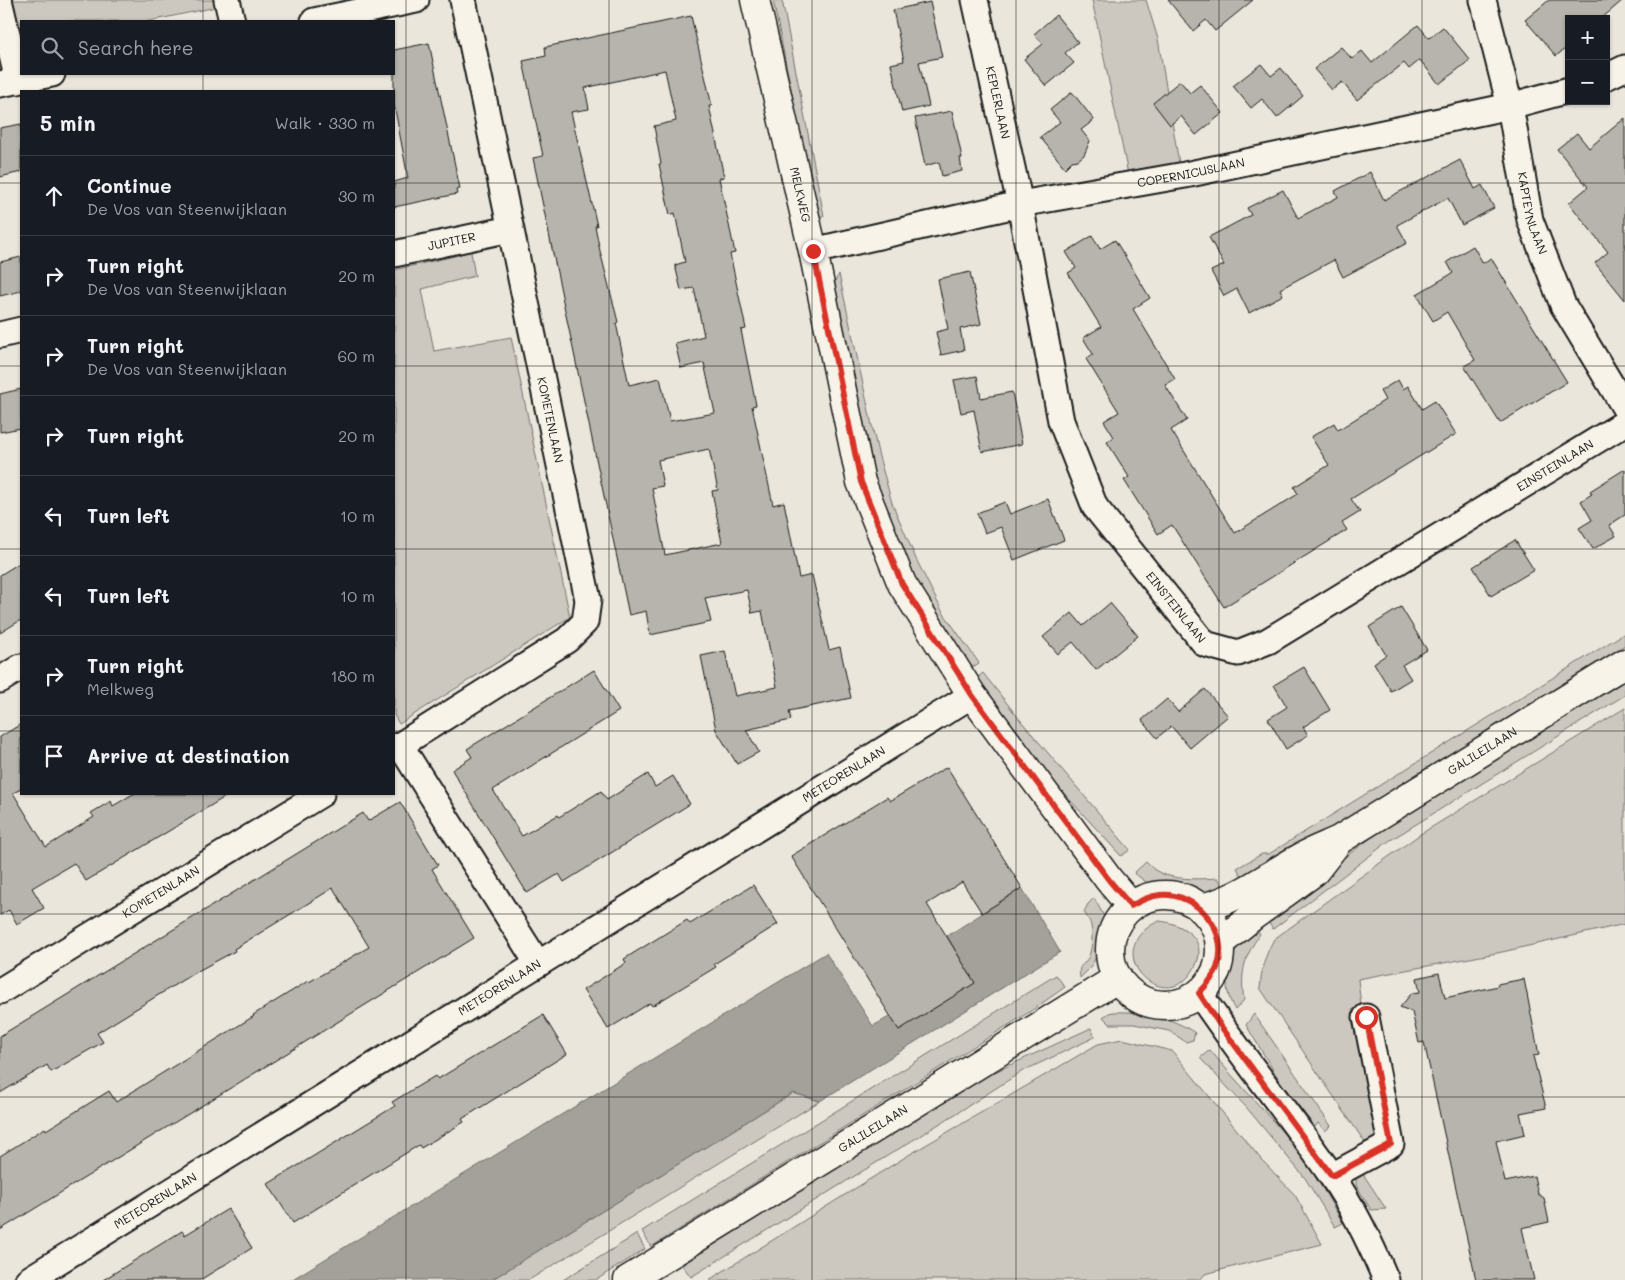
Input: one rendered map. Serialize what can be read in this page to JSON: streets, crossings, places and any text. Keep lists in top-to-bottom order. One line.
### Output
{"streets":{"main road":["MELKWEG","GALILEILAAN"],"street":["KEPLERLAAN","COPERNICUSLAAN","KAPTEYNLAAN","JUPITER","KOMETENLAAN","EINSTEINLAAN","METEORENLAAN"]},"crossings":[["KEPLERLAAN","COPERNICUSLAAN"],["KEPLERLAAN","EINSTEINLAAN"],["COPERNICUSLAAN","MELKWEG"],["COPERNICUSLAAN","KAPTEYNLAAN"],["COPERNICUSLAAN","EINSTEINLAAN"],["MELKWEG","GALILEILAAN"],["MELKWEG","METEORENLAAN"],["JUPITER","KOMETENLAAN"],["KOMETENLAAN","METEORENLAAN"]],"page":{"map_buttons":["+","−"],"search":"Search here","heading":["5 min","Walk · 330 m"],"list":[["Continue","De Vos van Steenwijklaan","30 m"],["Turn right","De Vos van Steenwijklaan","20 m"],["Turn right","De Vos van Steenwijklaan","60 m"],["Turn right","20 m"],["Turn left","10 m"],["Turn left","10 m"],["Turn right","Melkweg","180 m"],"Arrive at destination"]}}
